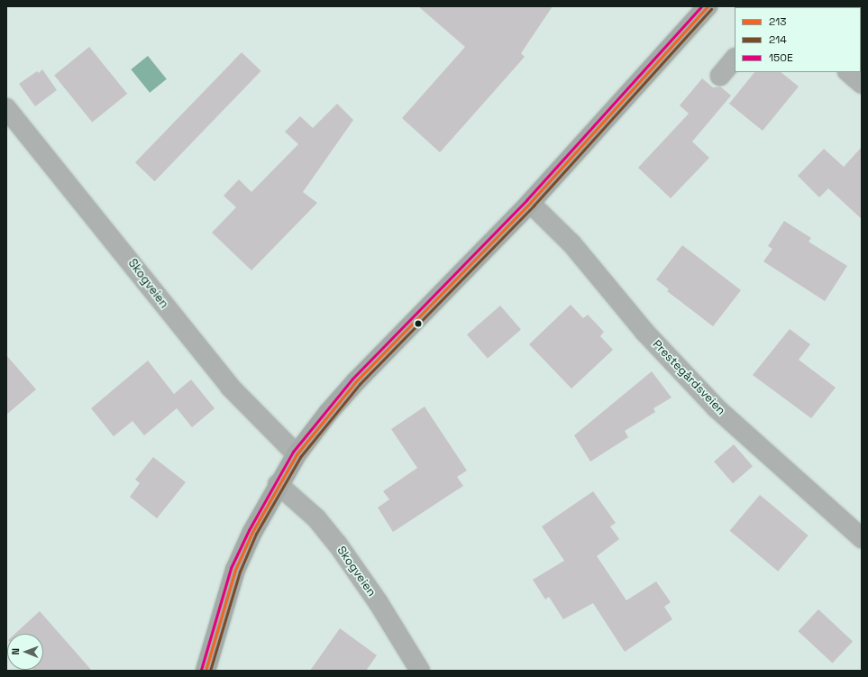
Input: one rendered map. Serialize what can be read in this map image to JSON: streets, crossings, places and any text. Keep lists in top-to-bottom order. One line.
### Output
{"streets":{"street":["Skogveien","Prestegårdsveien"]},"lines":["transit line 213","transit line 150E","transit line 214"],"legend":["213","214","150E"],"north":"left"}
